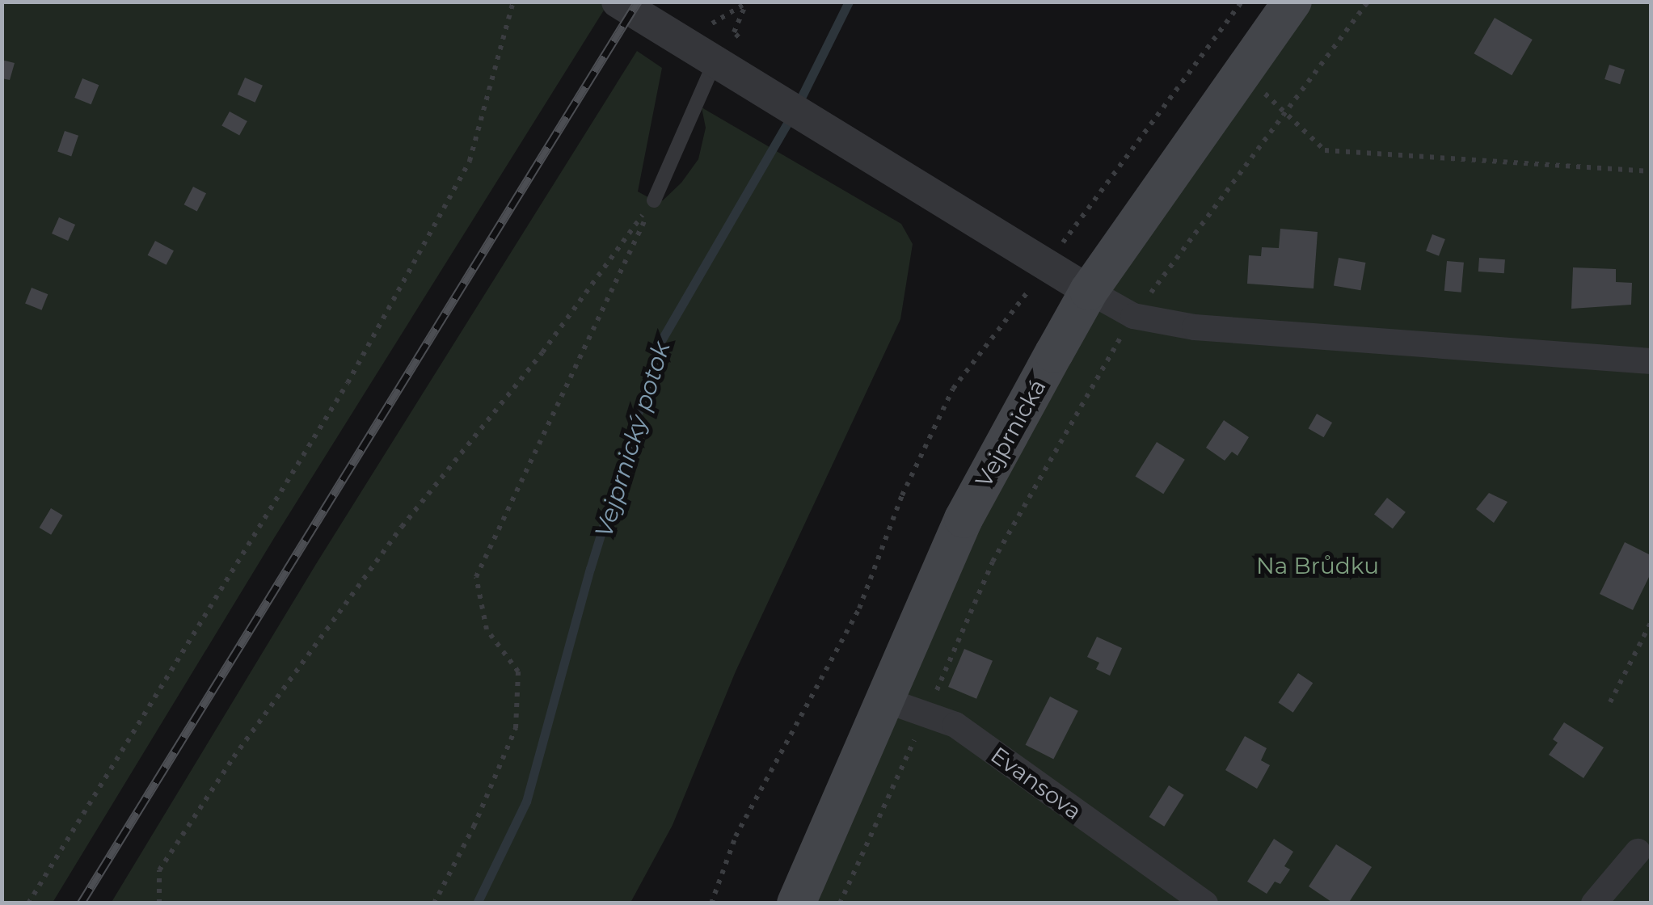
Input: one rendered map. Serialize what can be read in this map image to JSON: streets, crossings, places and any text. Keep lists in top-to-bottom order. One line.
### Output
{"streets":{"main road":["Vejprnická"],"street":["Evansova"]},"crossings":[["Vejprnická","Evansova"]],"water":["Vejprnický potok"],"parks":["Na Brůdku"]}
